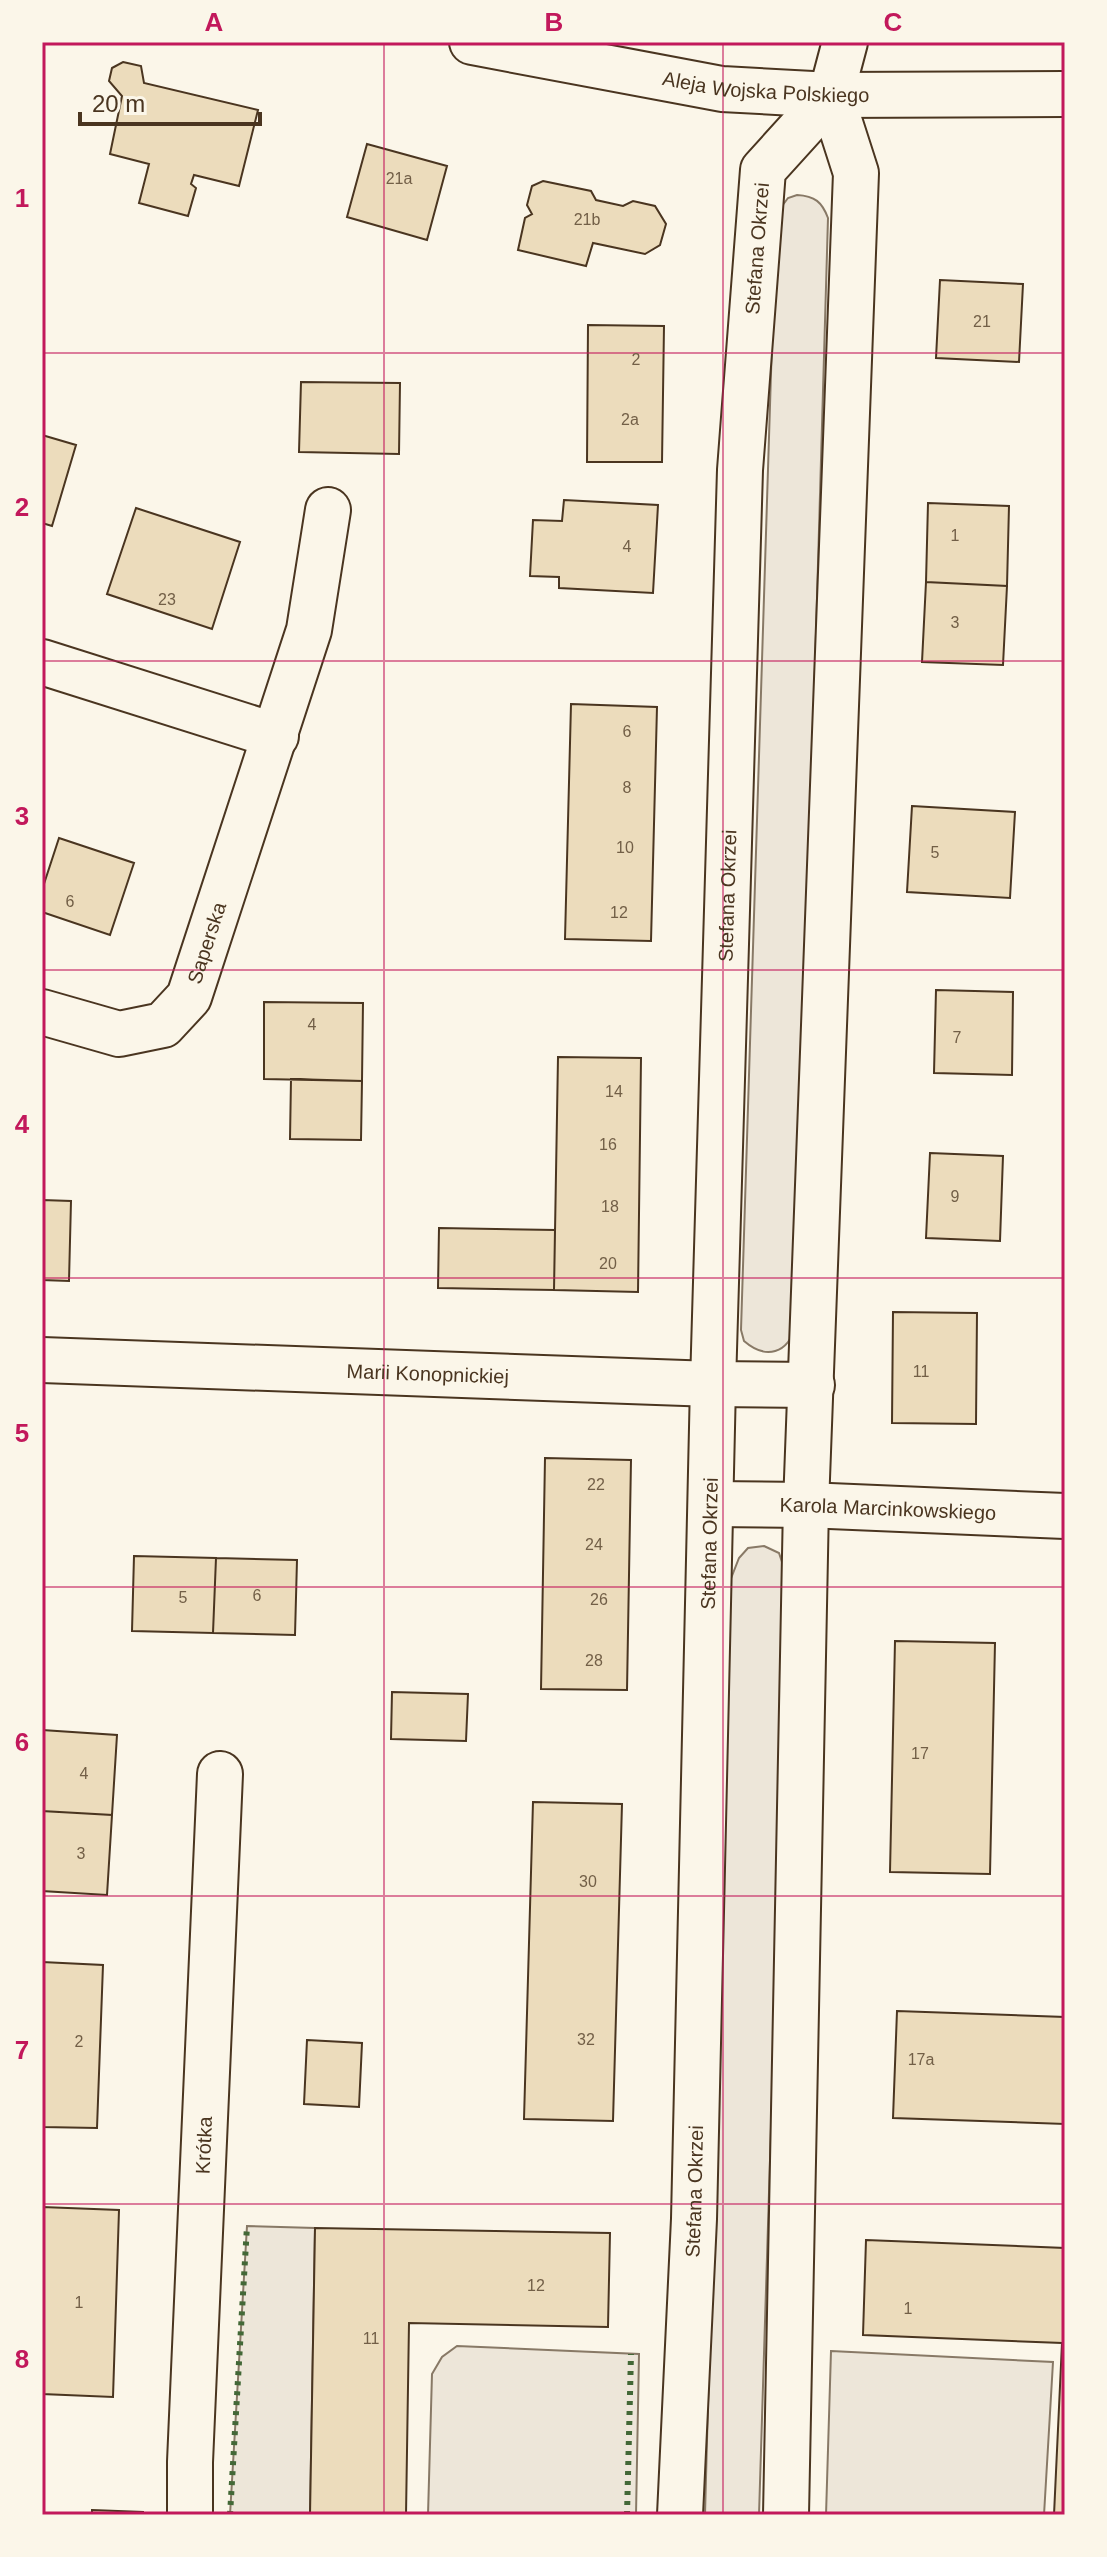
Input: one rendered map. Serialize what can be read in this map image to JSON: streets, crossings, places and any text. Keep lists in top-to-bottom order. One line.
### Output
{"streets":{"street":["Aleja Wojska Polskiego","Stefana Okrzei","Saperska","Marii Konopnickiej","Karola Marcinkowskiego","Krótka"]},"crossings":[["Aleja Wojska Polskiego","Stefana Okrzei"],["Stefana Okrzei","Marii Konopnickiej"],["Stefana Okrzei","Karola Marcinkowskiego"]],"house_numbers":["21a","21b","21","2","2a","1","4","23","3","6","8","10","5","6","12","4","7","14","16","9","18","20","11","22","24","6","5","26","28","17","4","3","30","32","2","17a","12","1","1","11"],"scale_bar":"20 m","grid":{"columns":["A","B","C"],"rows":["1","2","3","4","5","6","7","8"]}}
